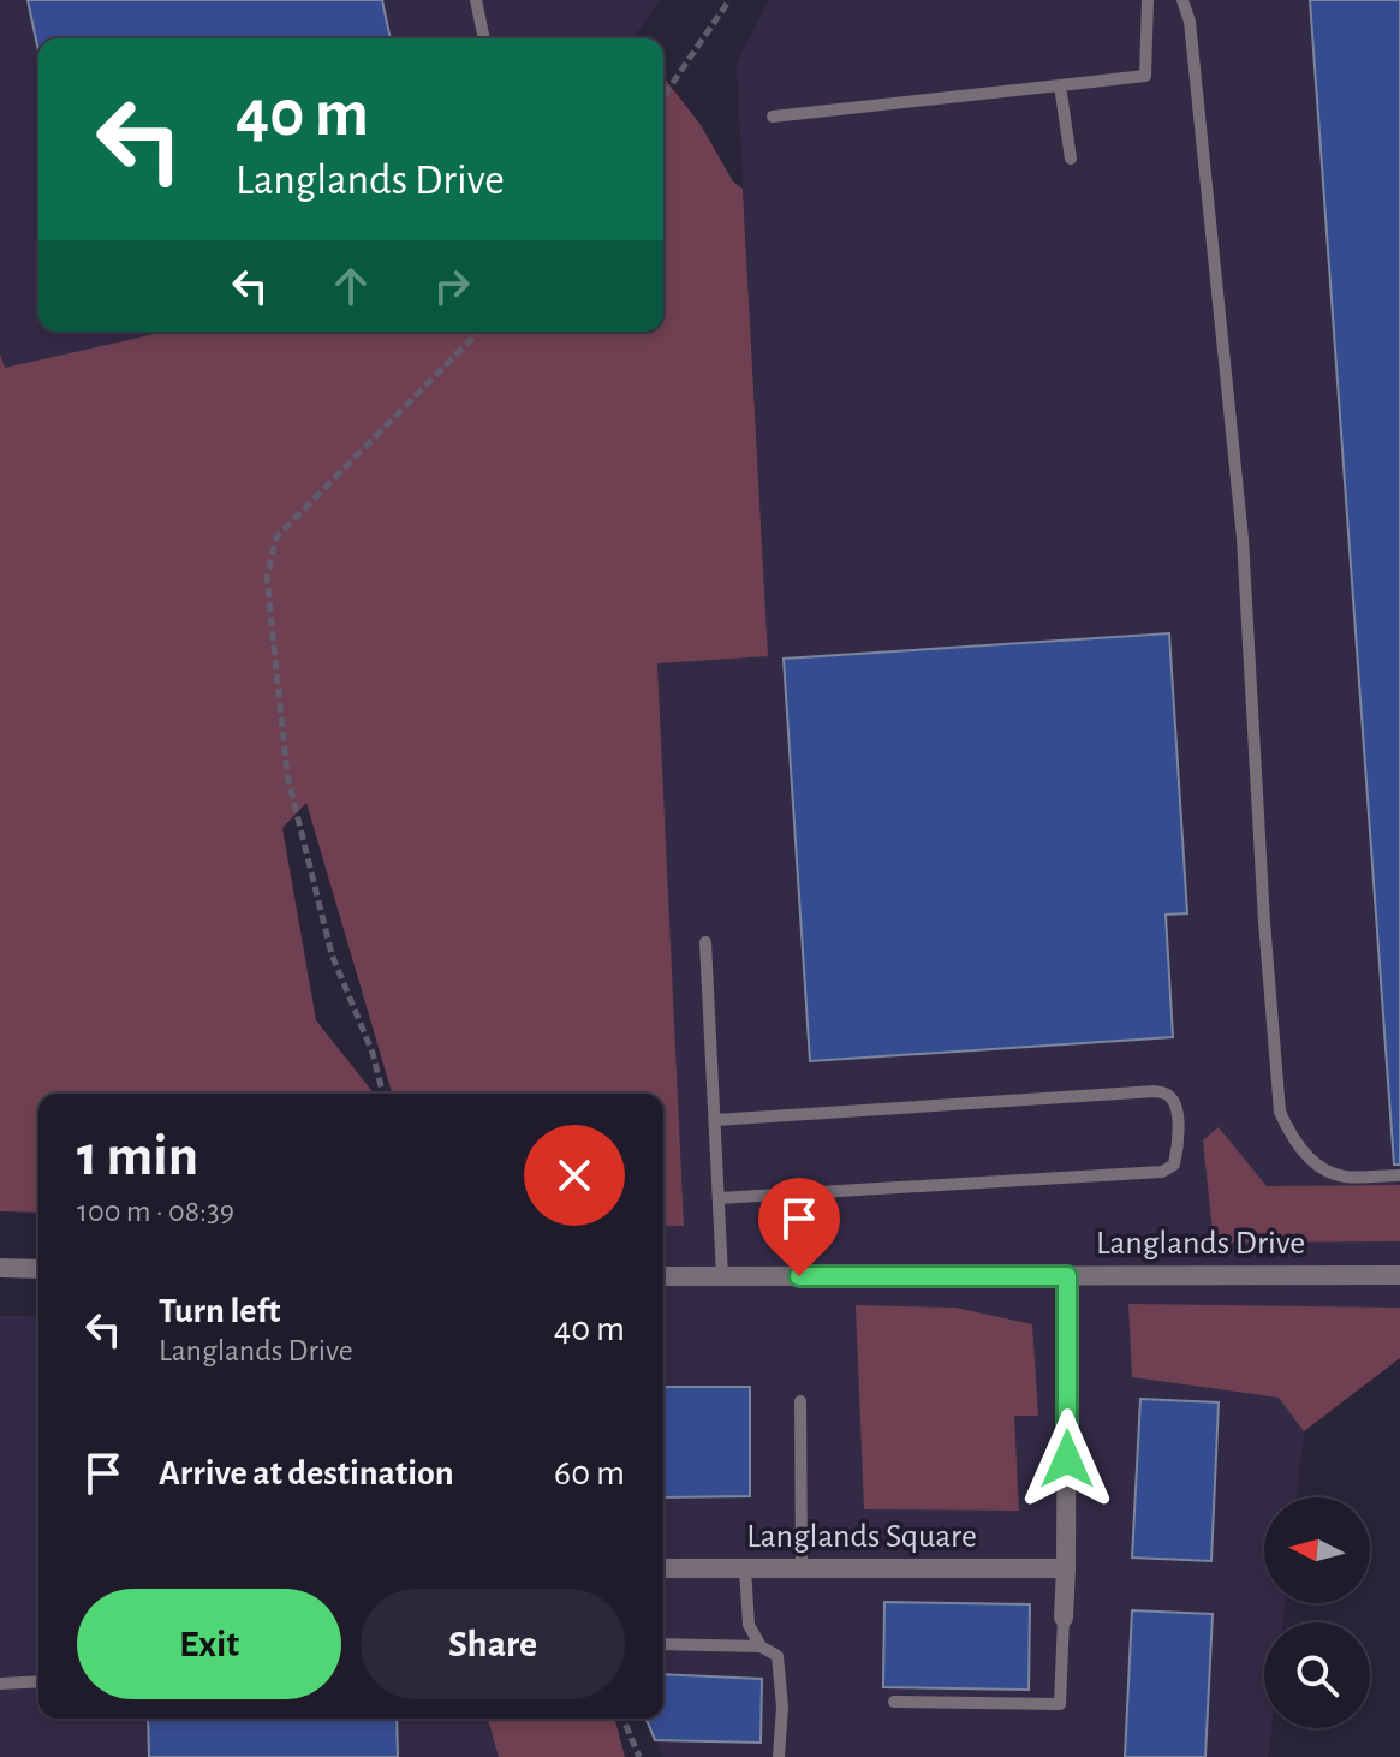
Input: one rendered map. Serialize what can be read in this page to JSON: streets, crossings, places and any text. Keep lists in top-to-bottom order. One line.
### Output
{"streets":{"street":["Langlands Drive","Langlands Square"]},"north":"left","page":{"turn":["40 m","Langlands Drive"],"heading":["1 min","100 m · 08:39"],"list":[{"name":"Turn left","note":"Langlands Drive","value":"40 m"},{"name":"Arrive at destination","value":"60 m"}],"buttons":["Exit","Share"]}}
